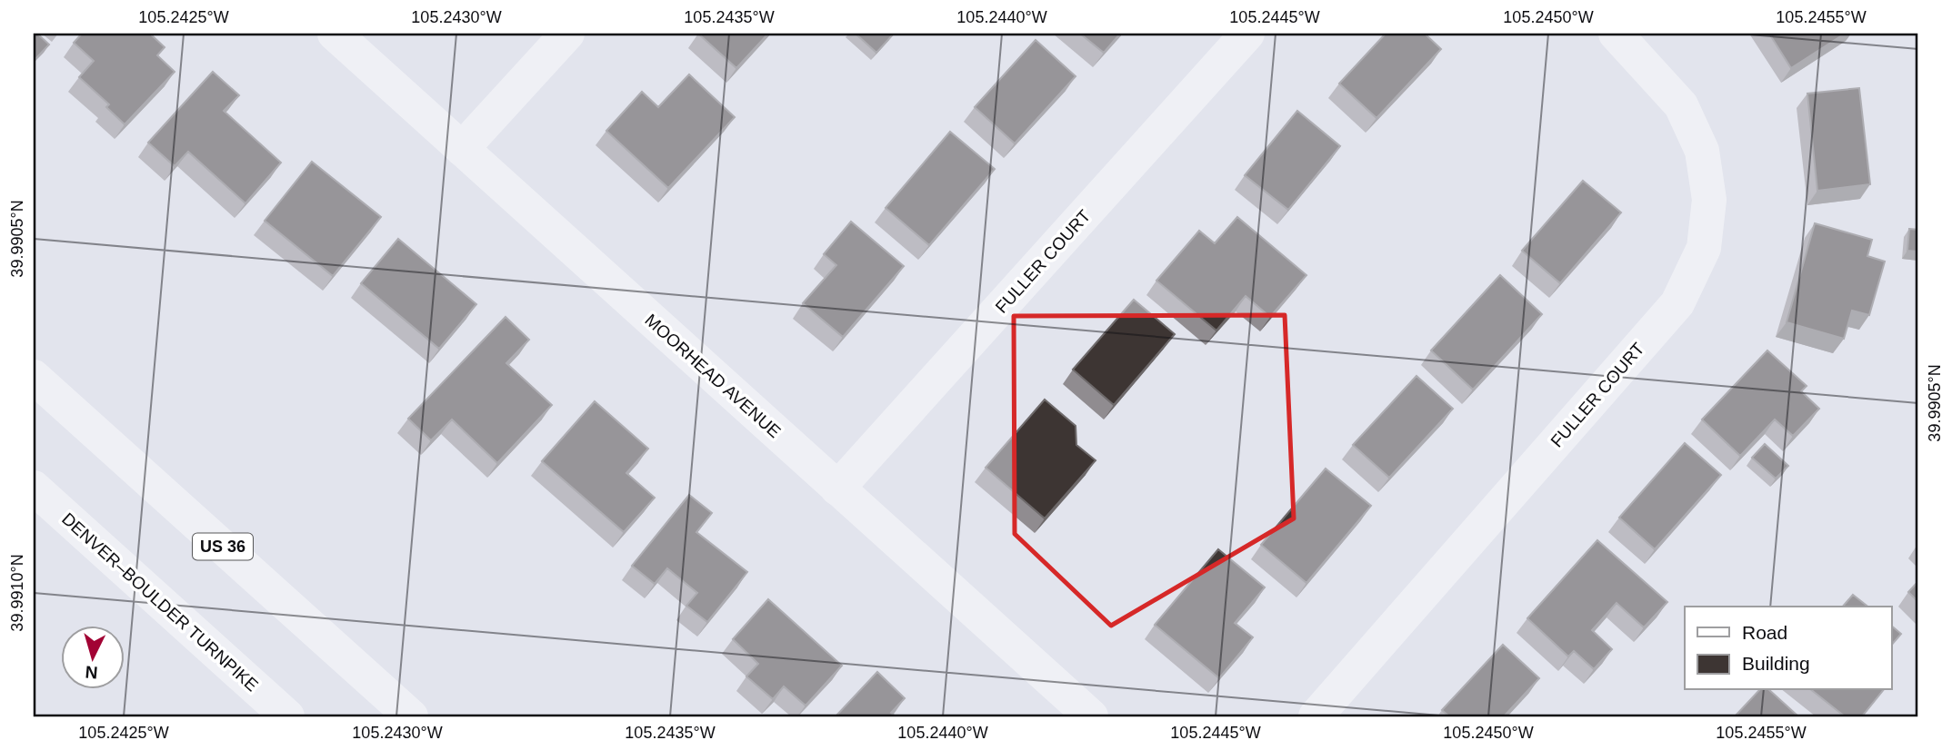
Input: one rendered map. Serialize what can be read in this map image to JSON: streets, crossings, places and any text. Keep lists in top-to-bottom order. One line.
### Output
{"streets":{"main road":["FULLER COURT","MOORHEAD AVENUE","US 36","DENVER–BOULDER TURNPIKE"]},"crossings":[["FULLER COURT","MOORHEAD AVENUE"]],"legend":["Road","Building"],"north":"bottom","coordinates":["105.2425°W","105.2430°W","105.2435°W","105.2440°W","105.2445°W","105.2450°W","105.2455°W","39.9905°N","39.9910°N"]}
